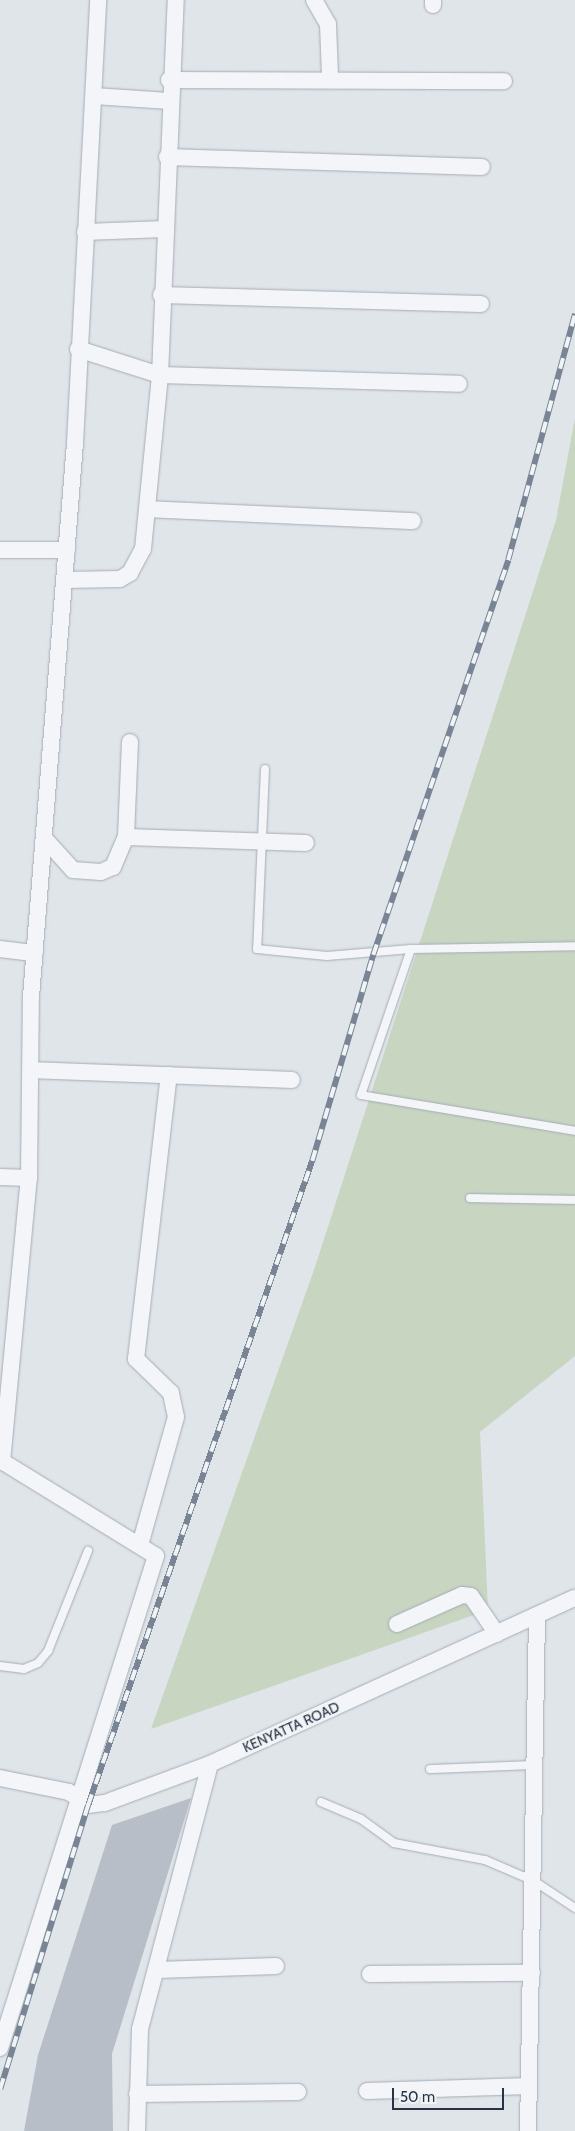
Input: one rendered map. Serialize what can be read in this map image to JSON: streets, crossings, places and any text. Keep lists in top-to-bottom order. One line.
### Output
{"streets":{"street":["KENYATTA ROAD"]},"scale_bar":"50 m"}
